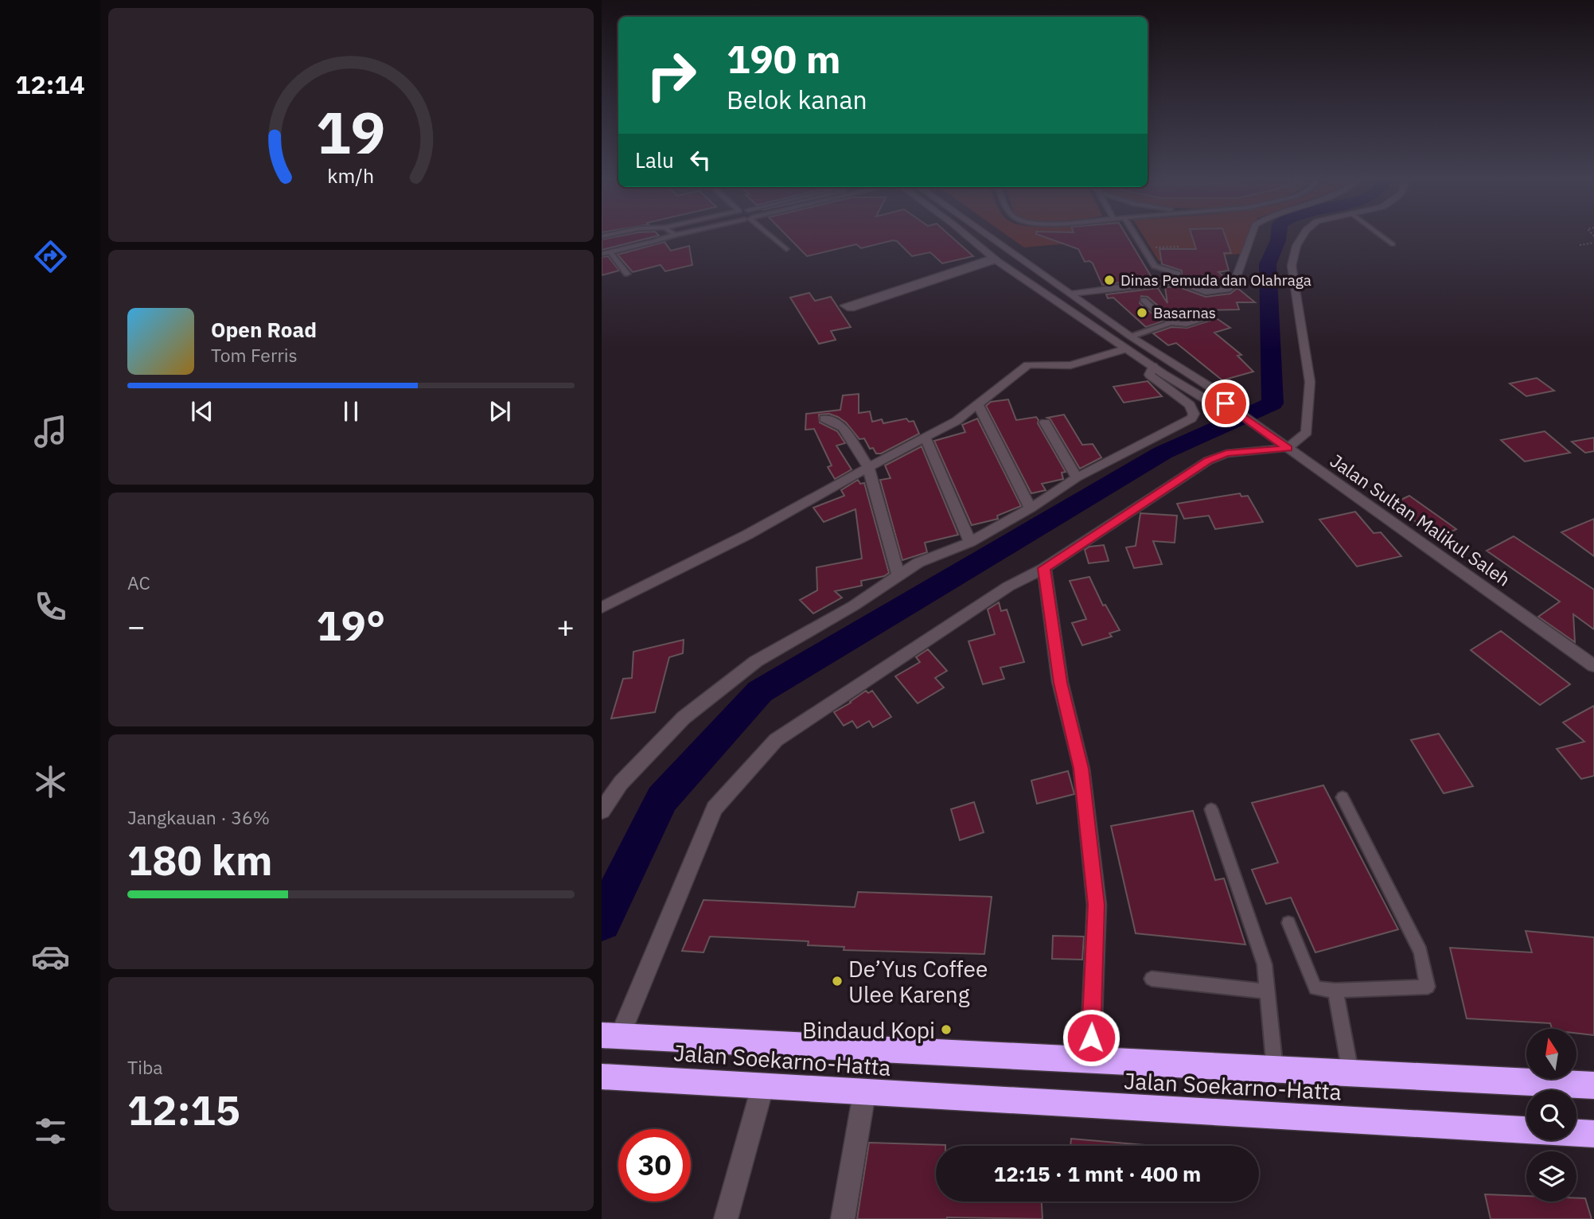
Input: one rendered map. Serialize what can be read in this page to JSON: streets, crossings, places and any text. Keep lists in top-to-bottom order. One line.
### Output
{"streets":{"highway":["Jalan Soekarno-Hatta"],"street":["Jalan Sultan Malikul Saleh"]},"places":["Dinas Pemuda dan Olahraga","Basarnas","De’Yus Coffee Ulee Kareng","Bindaud Kopi"],"north":"top","page":{"tabs":"12:14","turn":["190 m","Belok kanan"],"then":"Lalu","song":["Open Road","Tom Ferris"],"tile":["AC",["Jangkauan · 36%","180 km"],["Tiba","12:15"]],"heat":["−","19°","+"],"limit":"30","trip":"12:15 · 1 mnt · 400 m","gauge":["19","km/h"]}}
